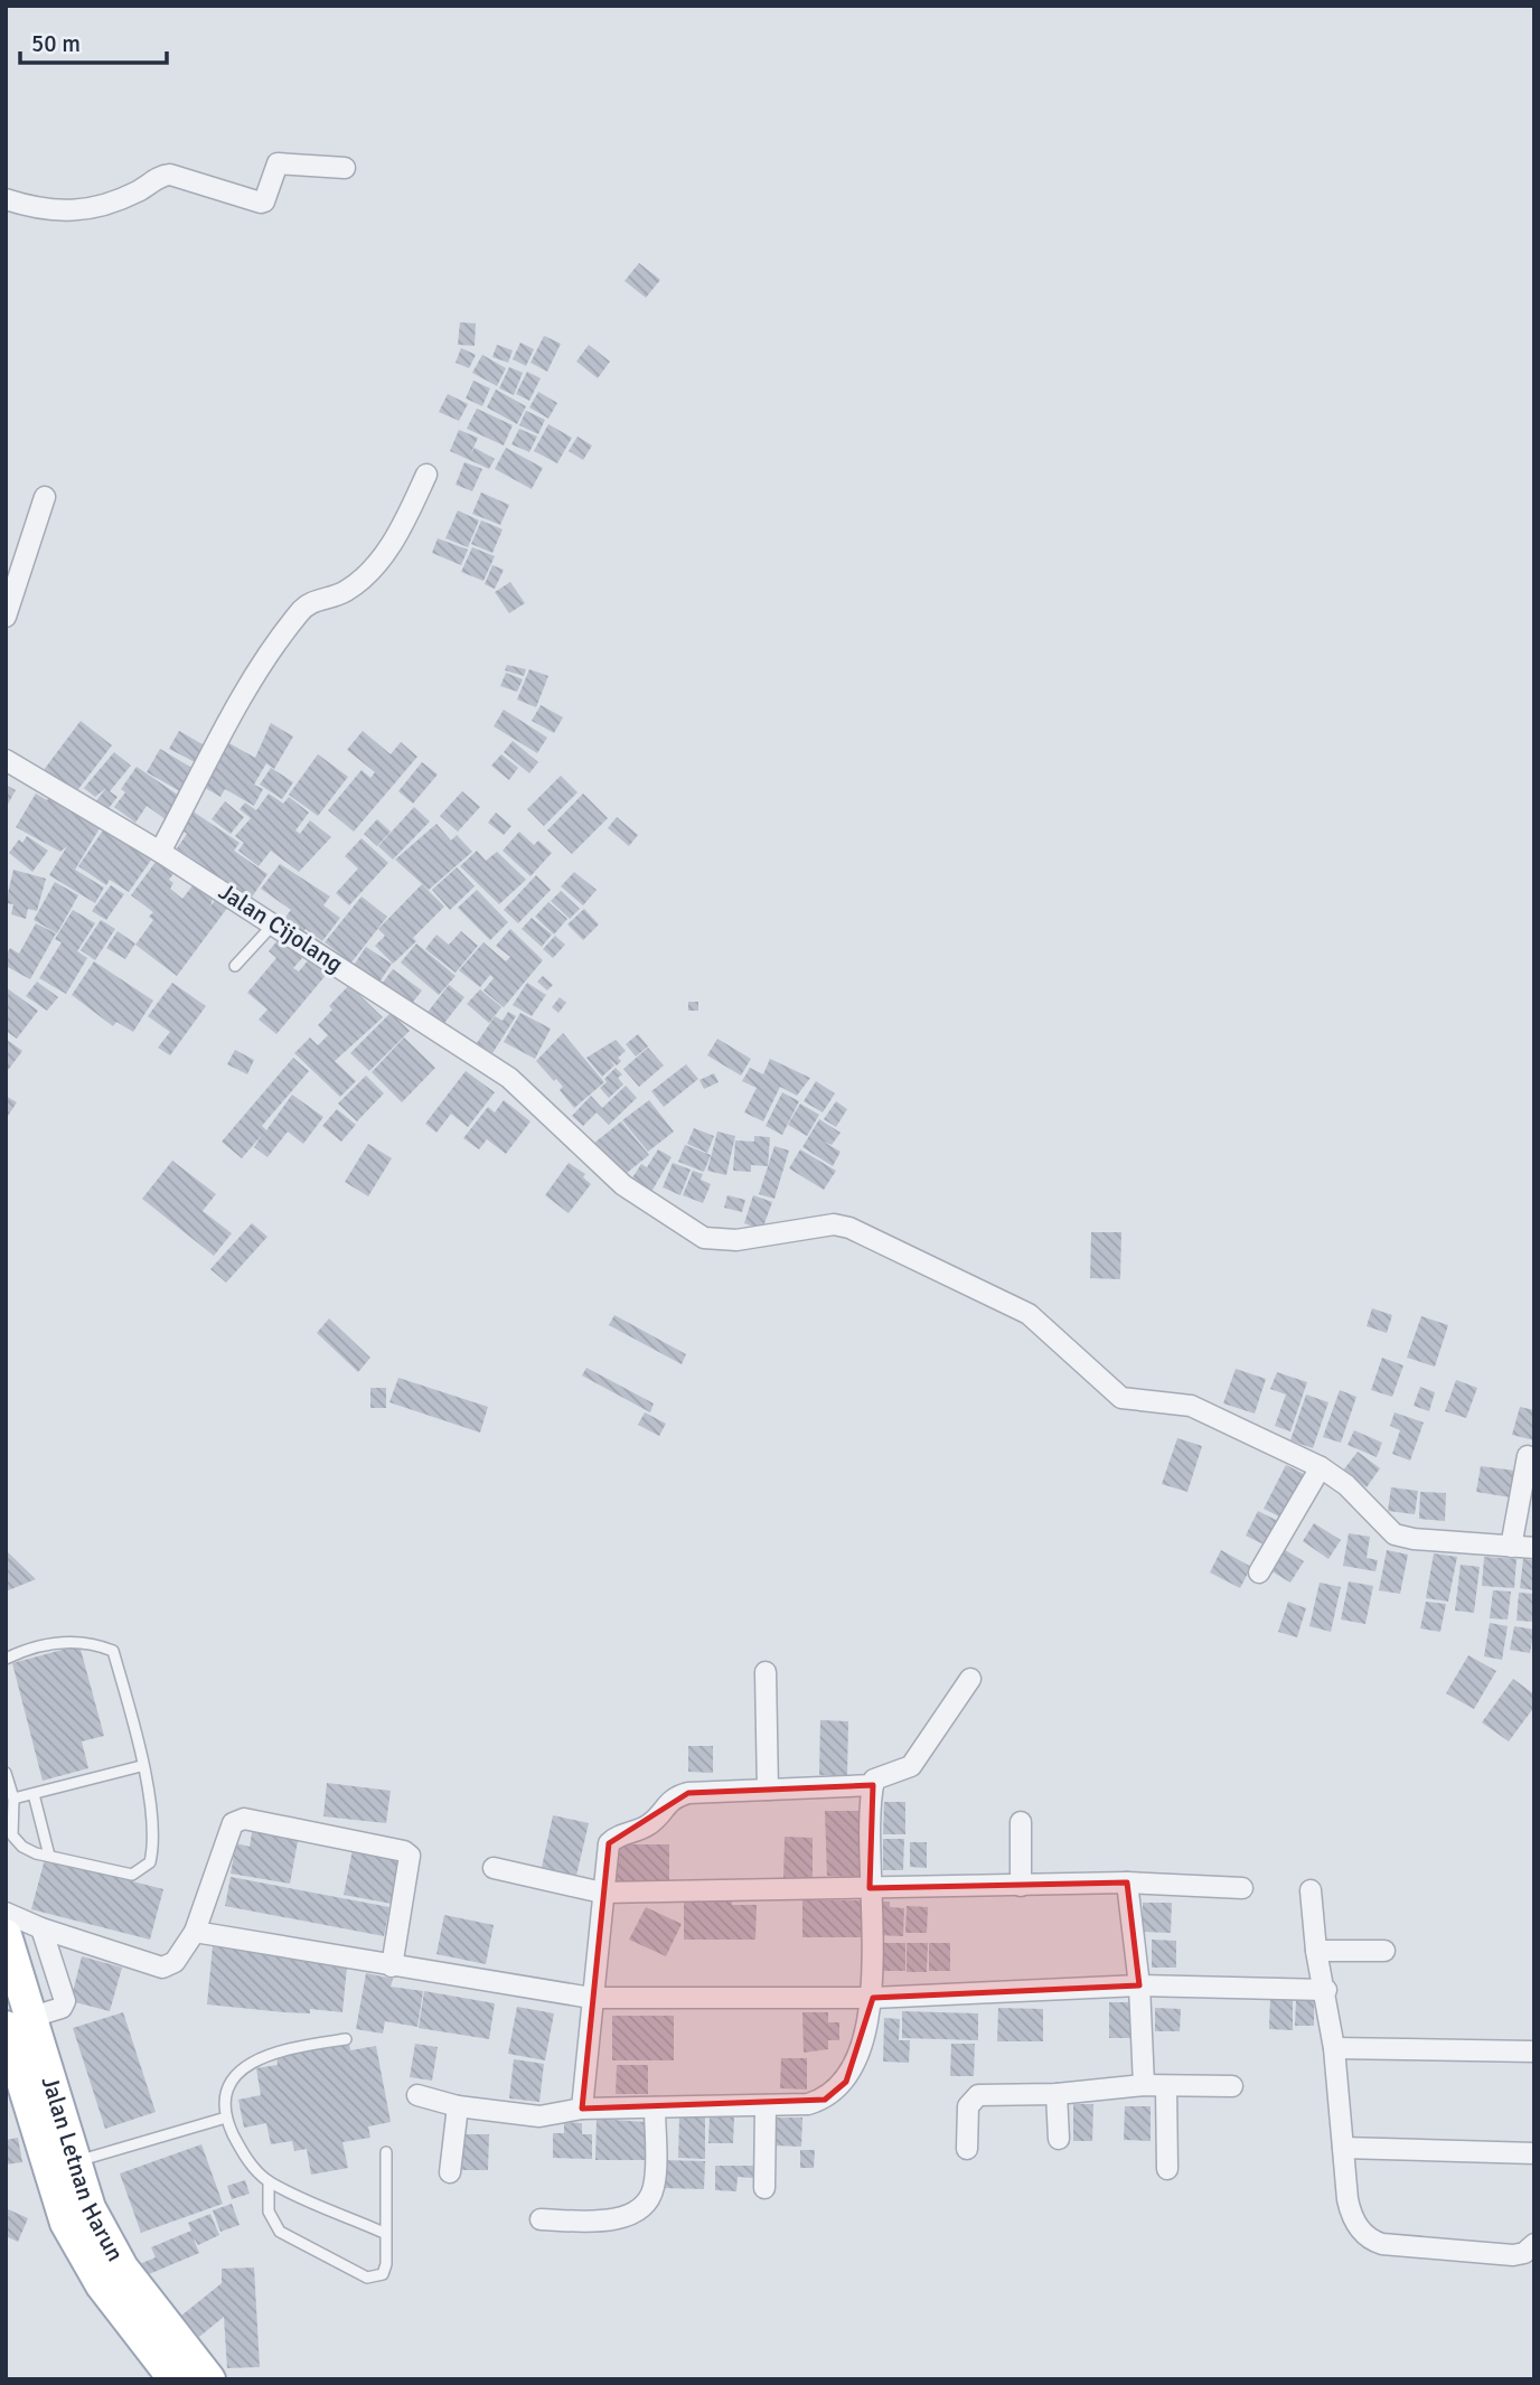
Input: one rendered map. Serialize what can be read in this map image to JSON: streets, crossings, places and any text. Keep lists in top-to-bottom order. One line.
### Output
{"streets":{"main road":["Jalan Letnan Harun"],"street":["Jalan Cijolang"]},"scale_bar":"50 m"}
